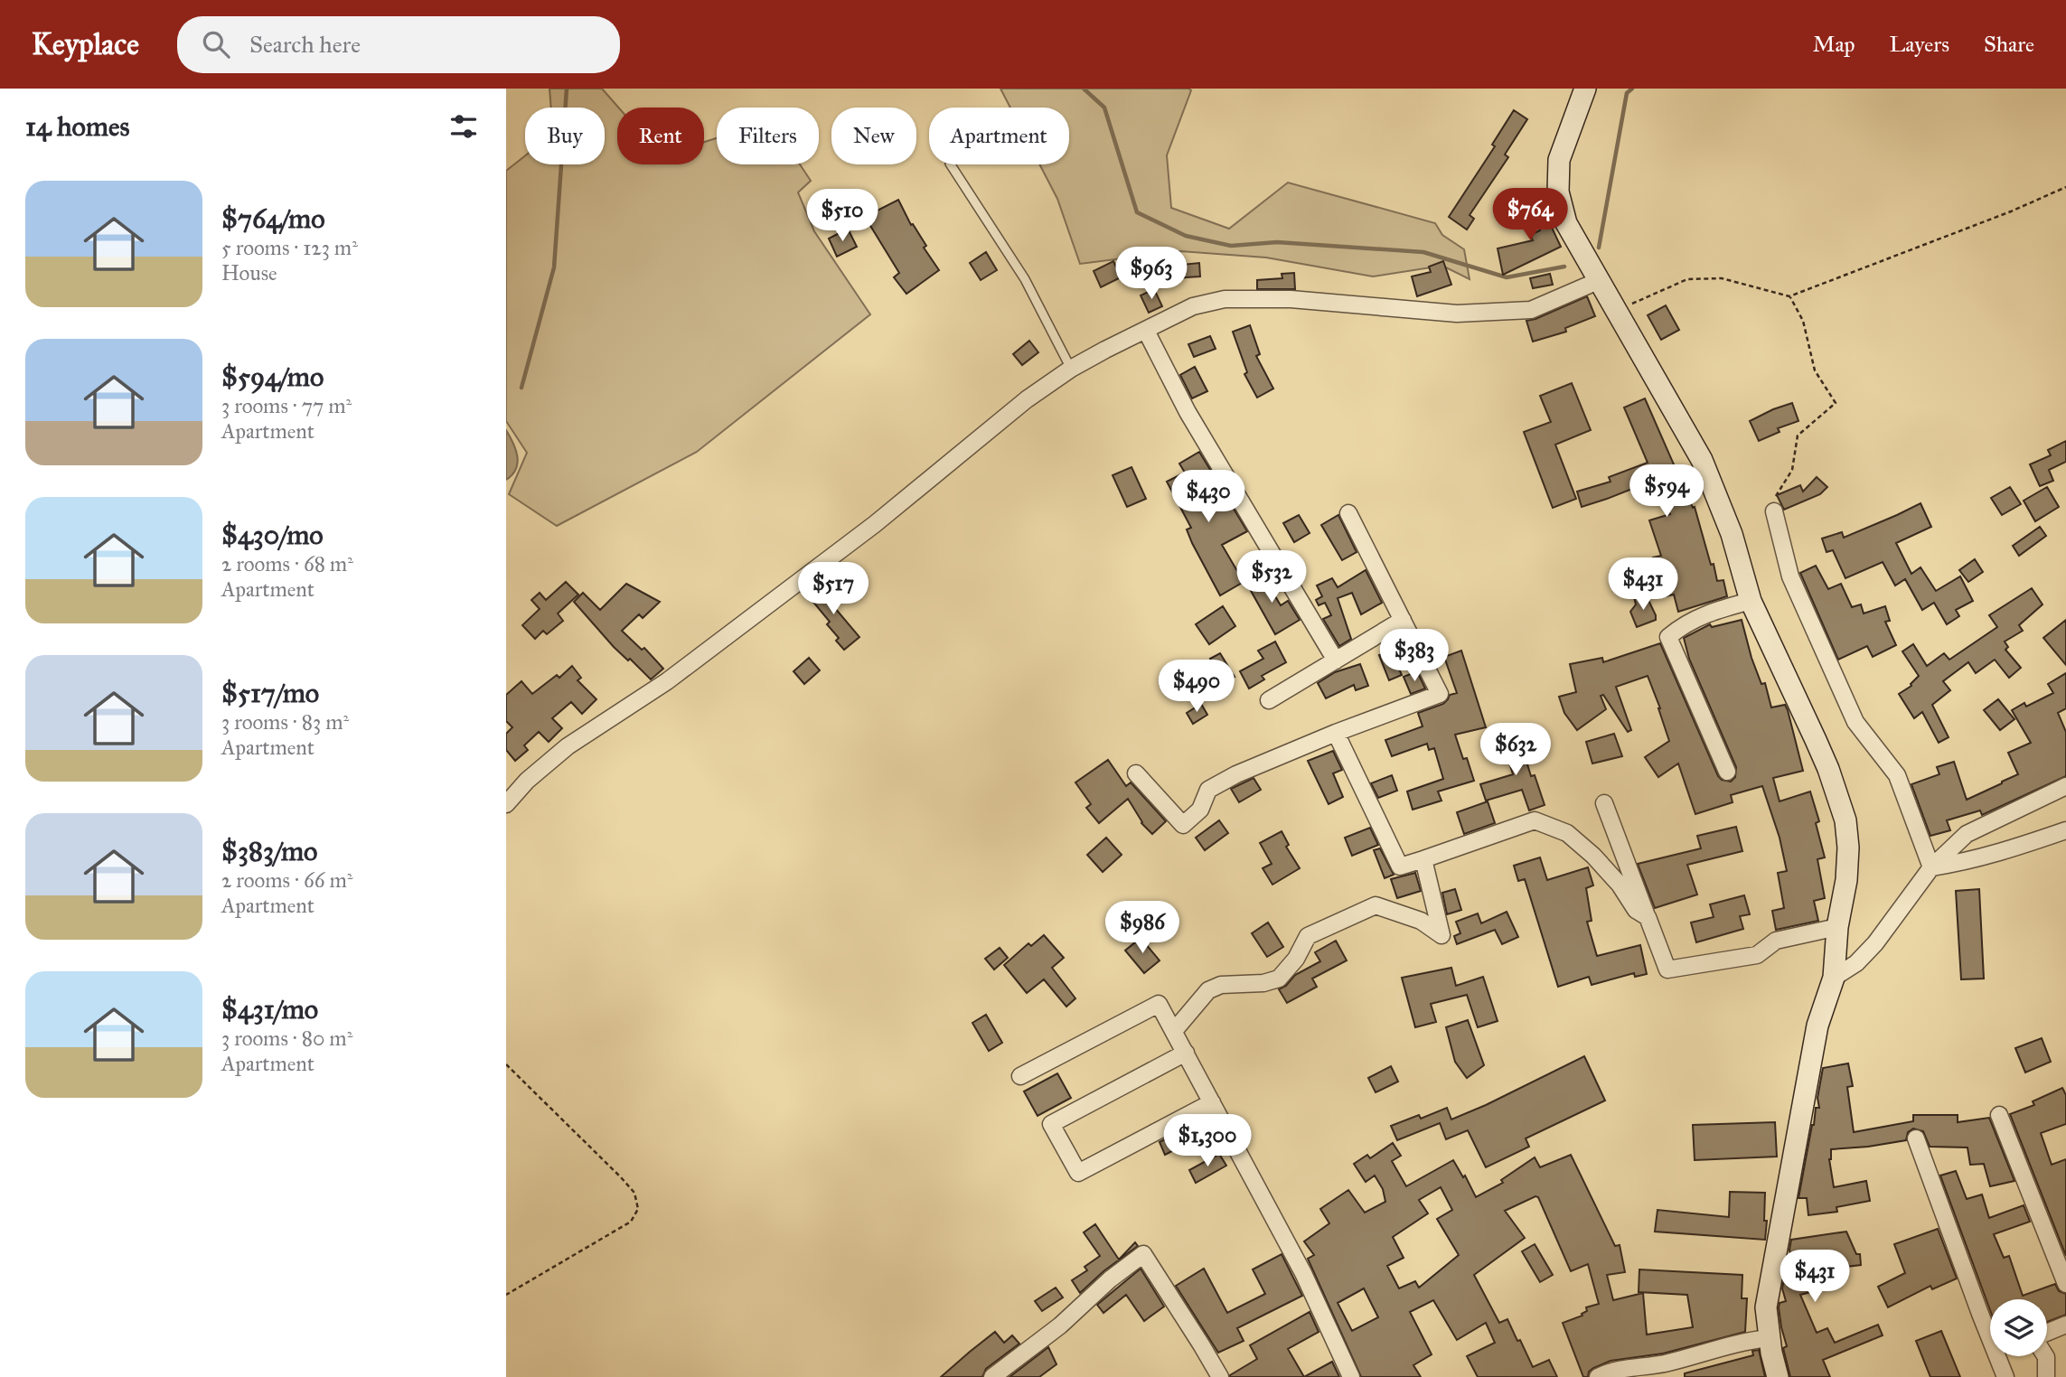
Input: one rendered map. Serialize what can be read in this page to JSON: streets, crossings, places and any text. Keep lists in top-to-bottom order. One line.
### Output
{"page":{"header":"Keyplace","search":"Search here","nav":["Map","Layers","Share"],"heading":"14 homes","chip":["Buy","Rent","Filters","New","Apartment"],"list":[{"name":"$764/mo","note":"5 rooms · 123 m² · House"},{"name":"$594/mo","note":"3 rooms · 77 m² · Apartment"},{"name":"$430/mo","note":"2 rooms · 68 m² · Apartment"},{"name":"$517/mo","note":"3 rooms · 83 m² · Apartment"},{"name":"$383/mo","note":"2 rooms · 66 m² · Apartment"},{"name":"$431/mo","note":"3 rooms · 80 m² · Apartment"}],"price":["$764","$510","$963","$594","$430","$532","$431","$517","$383","$490","$632","$986","$1,300","$431"]}}
